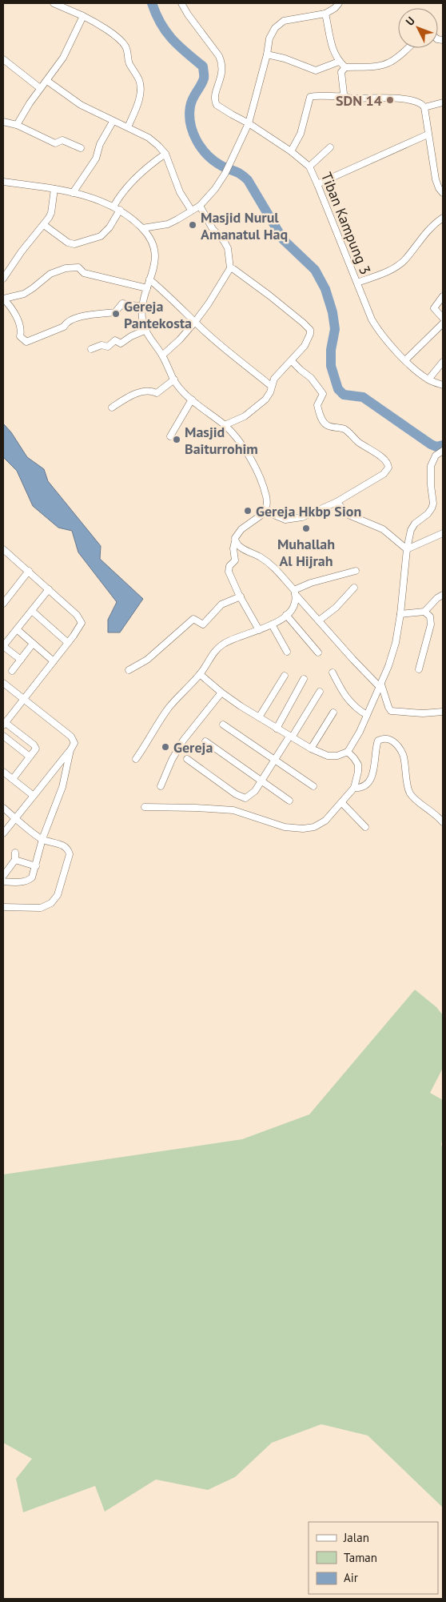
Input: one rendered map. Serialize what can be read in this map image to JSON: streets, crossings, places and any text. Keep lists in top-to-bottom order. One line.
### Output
{"streets":{"street":["Tiban Kampung 3"]},"places":["SDN 14","Masjid Nurul Amanatul Haq","Gereja Pantekosta","Masjid Baiturrohim","Gereja Hkbp Sion","Muhallah Al Hijrah","Gereja"],"legend":["Jalan","Taman","Air"],"north":"top left"}
